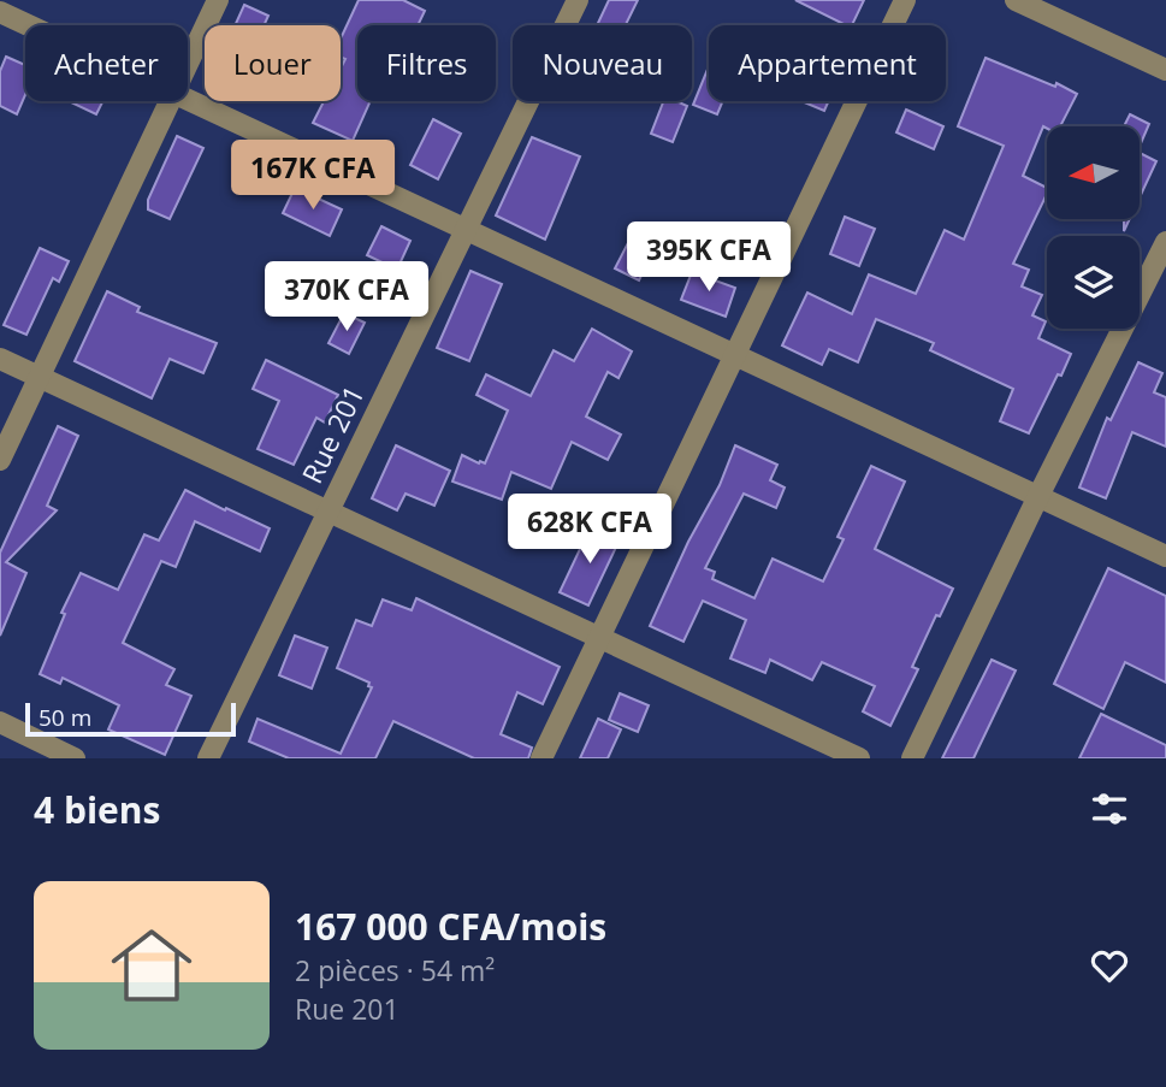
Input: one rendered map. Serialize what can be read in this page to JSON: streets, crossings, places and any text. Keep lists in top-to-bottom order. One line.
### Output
{"streets":{"street":["Rue 201"]},"scale_bar":"50 m","north":"left","page":{"chip":["Acheter","Louer","Filtres","Nouveau","Appartement"],"price":["167K CFA","395K CFA","370K CFA","628K CFA"],"scale":"50 m","heading":"4 biens","list":[{"name":"167 000 CFA/mois","note":"2 pièces · 54 m² · Rue 201"}]}}
